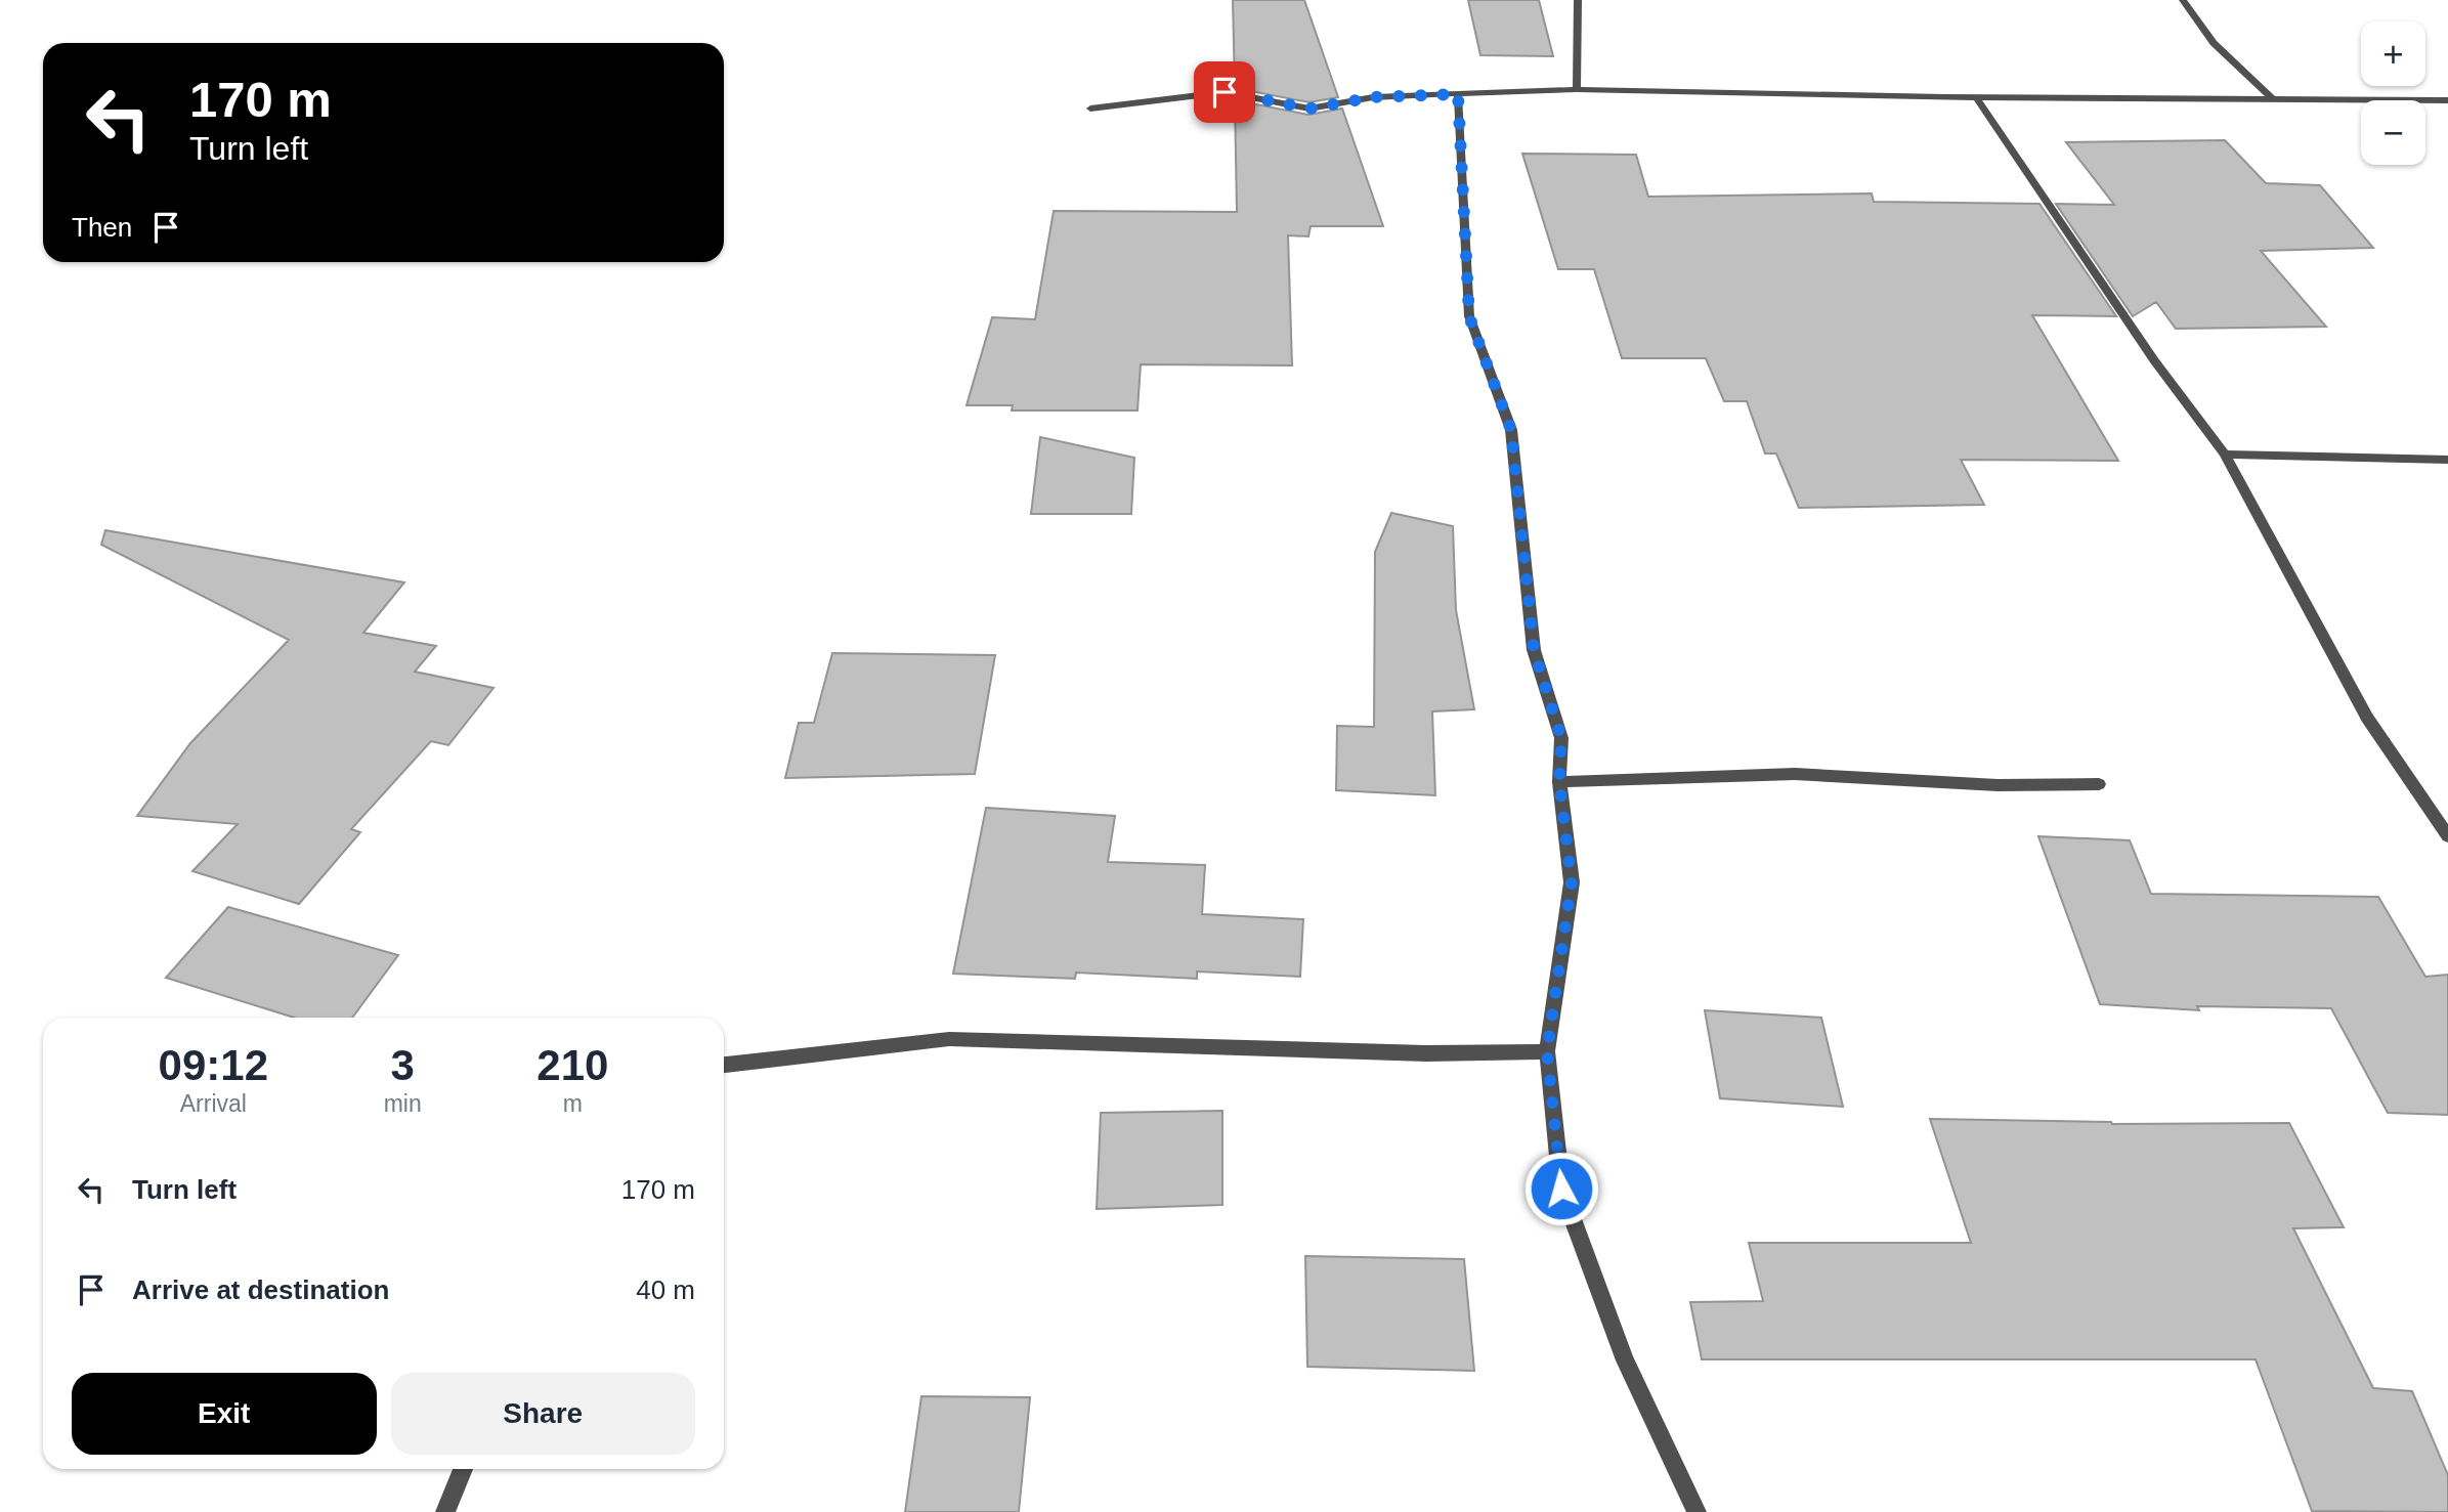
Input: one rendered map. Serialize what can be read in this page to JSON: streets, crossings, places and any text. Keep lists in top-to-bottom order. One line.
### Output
{"page":{"map_buttons":["+","−"],"turn":["170 m","Turn left"],"then":"Then","eta":["09:12","Arrival","3","min","210","m"],"list":[{"name":"Turn left","value":"170 m"},{"name":"Arrive at destination","value":"40 m"}],"buttons":["Exit","Share"]}}
